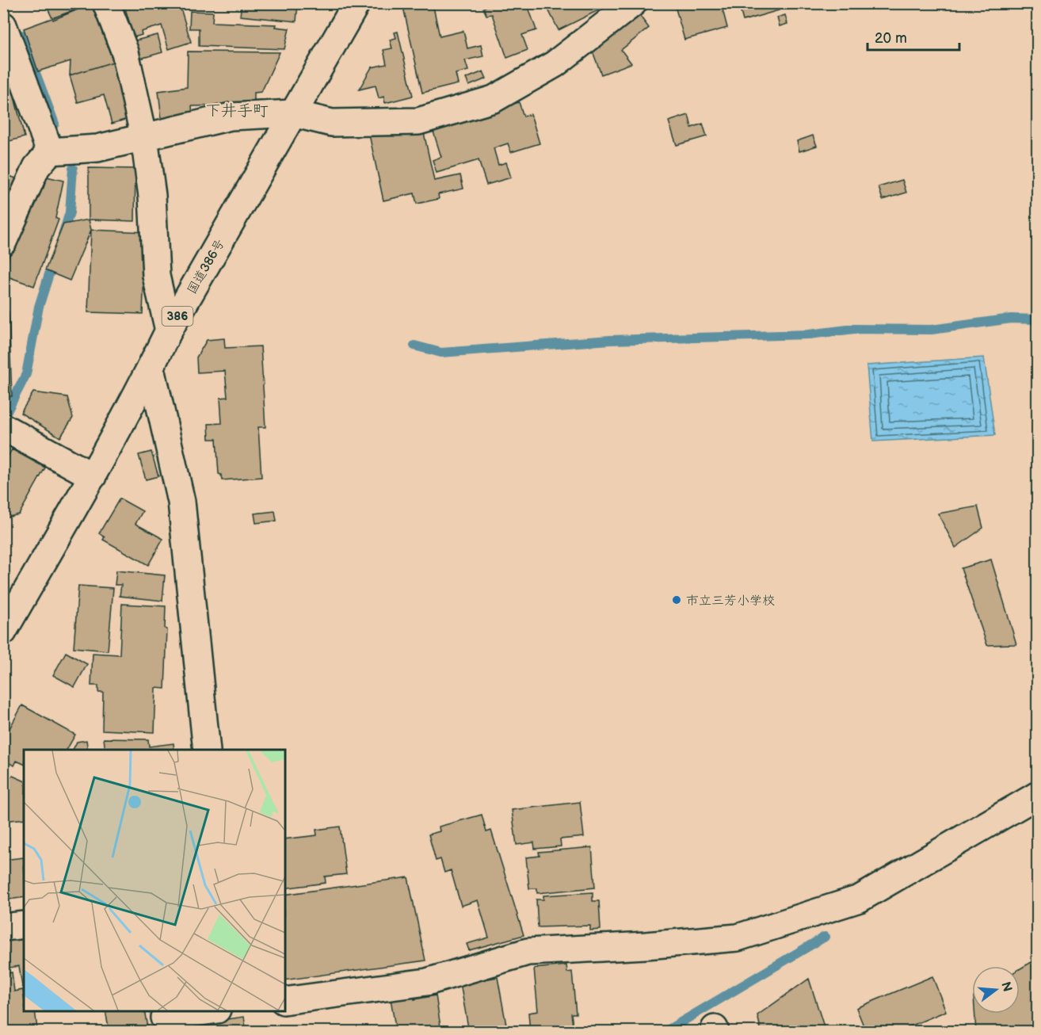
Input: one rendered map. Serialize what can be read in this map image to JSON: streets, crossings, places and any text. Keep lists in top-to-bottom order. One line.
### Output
{"streets":{"main road":["国道386号","386"]},"districts":["下井手町"],"places":["市立三芳小学校"],"scale_bar":"20 m","north":"right"}
